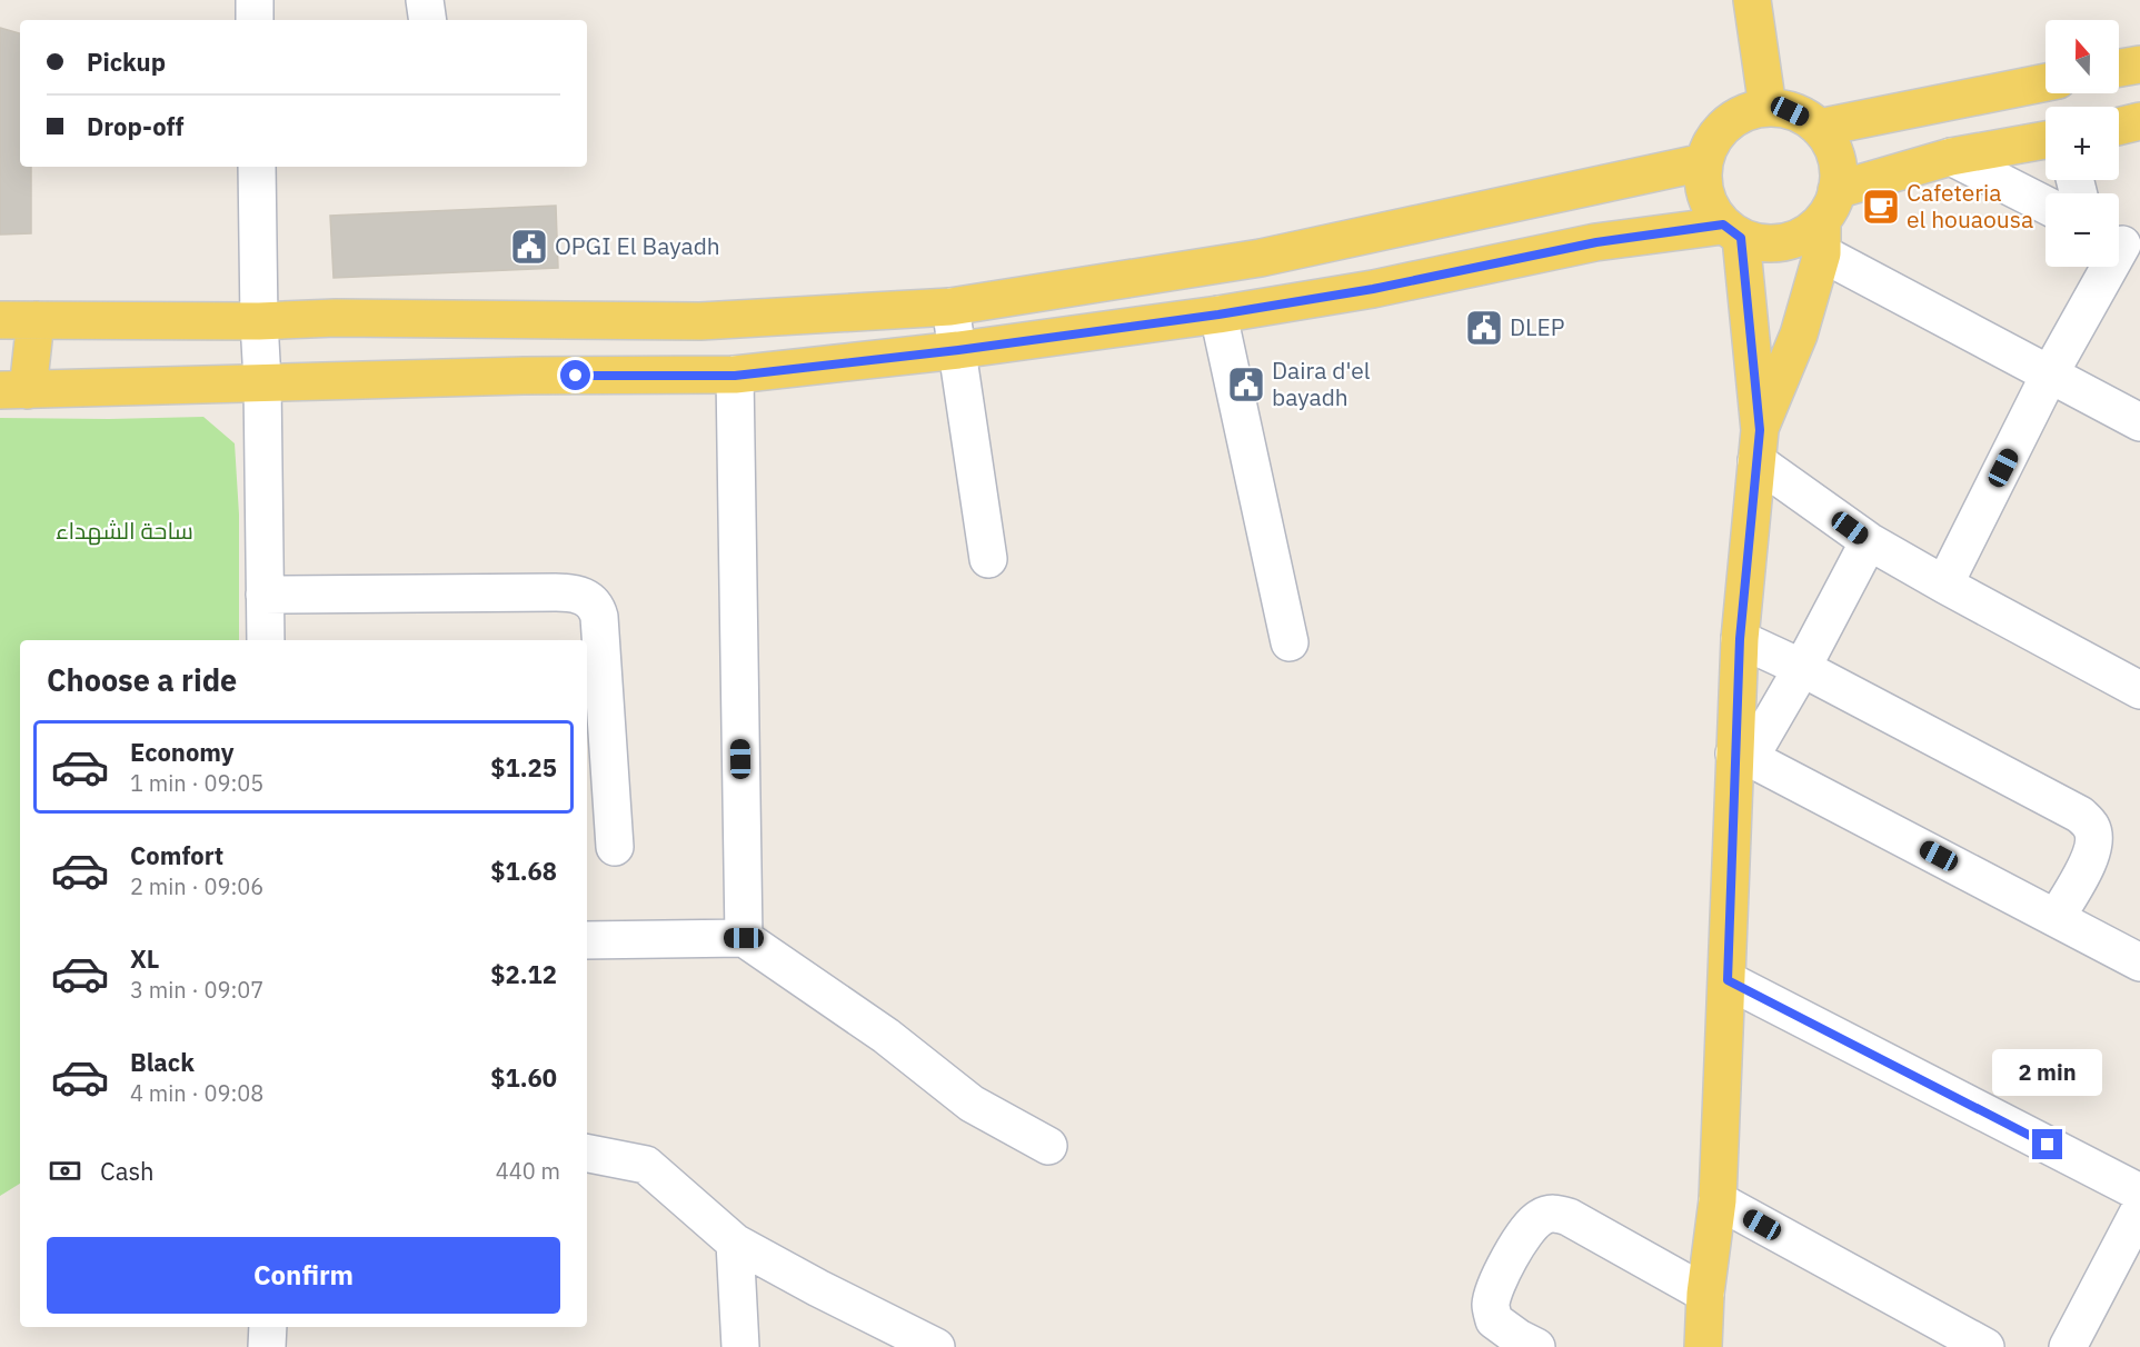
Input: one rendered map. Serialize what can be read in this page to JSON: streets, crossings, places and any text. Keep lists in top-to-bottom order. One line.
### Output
{"parks":["ساحة الشهداء"],"places":{"cafe":["Cafeteria el houaousa"],"public building":["OPGI El Bayadh","DLEP","Daira d'el bayadh"]},"north":"top","page":{"map_buttons":["+","−"],"banner":["Pickup","Drop-off"],"heading":"Choose a ride","list":[{"name":"Economy","note":"1 min · 09:05","value":"$1.25"},{"name":"Comfort","note":"2 min · 09:06","value":"$1.68"},{"name":"XL","note":"3 min · 09:07","value":"$2.12"},{"name":"Black","note":"4 min · 09:08","value":"$1.60"}],"bubble":"2 min","pay":["Cash","440 m"],"buttons":"Confirm"}}
